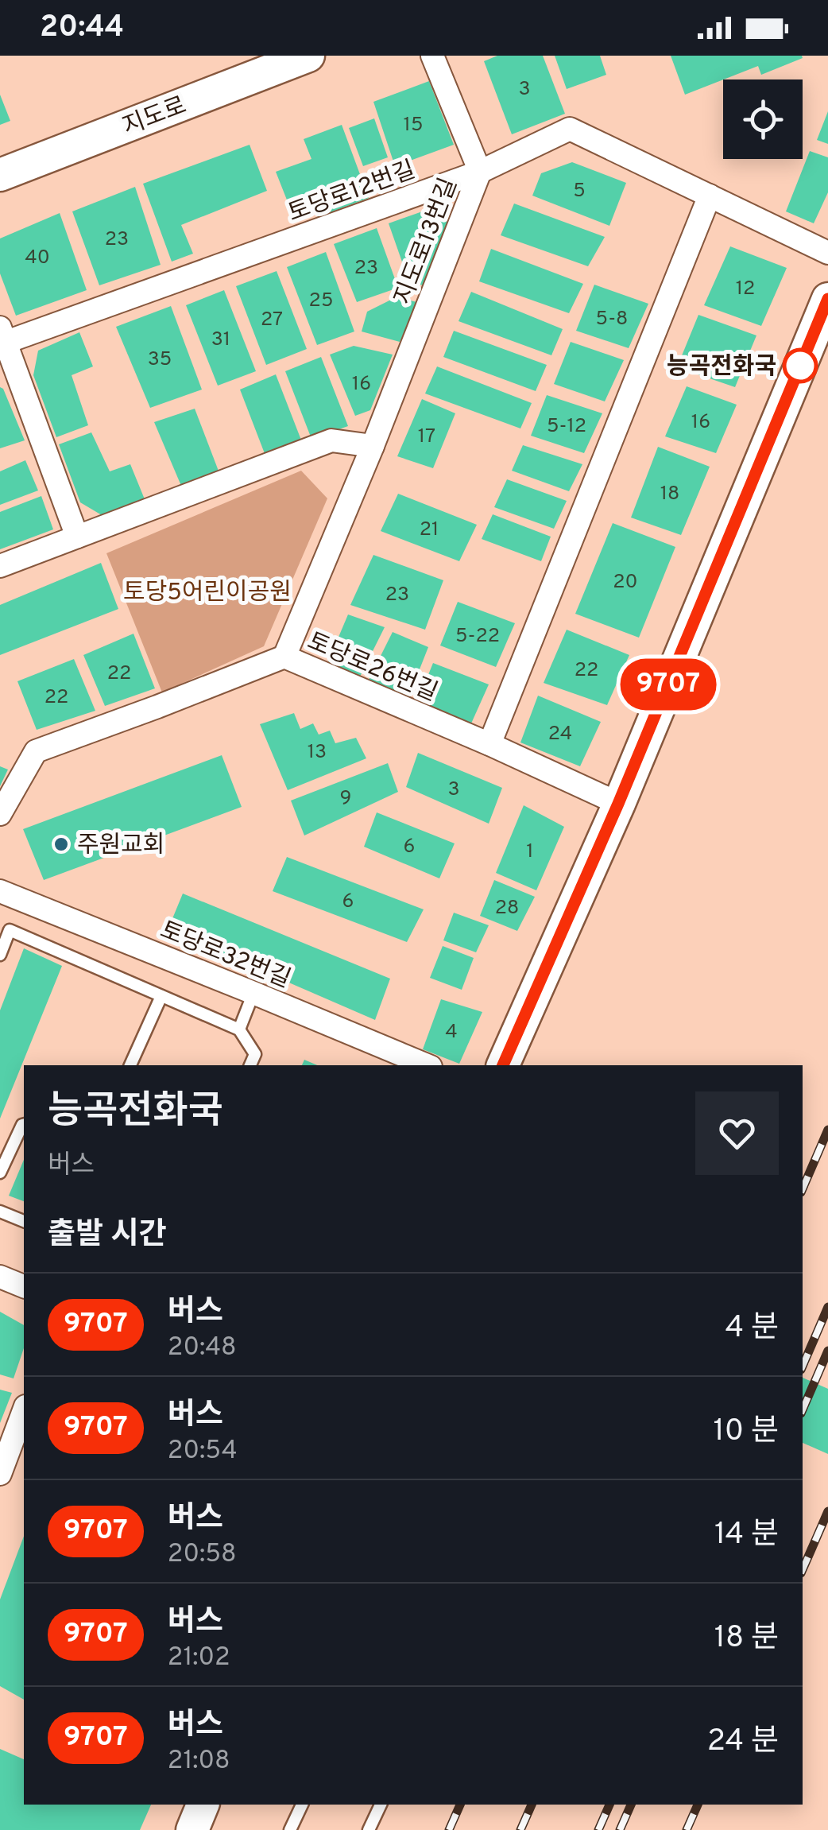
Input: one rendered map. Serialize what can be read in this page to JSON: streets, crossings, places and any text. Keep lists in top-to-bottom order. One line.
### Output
{"streets":{"main road":["지도로"],"street":["토당로12번길","지도로13번길","토당로26번길","토당로32번길"]},"crossings":[["토당로12번길","지도로13번길"],["지도로13번길","토당로26번길"]],"parks":["토당5어린이공원"],"places":["능곡전화국","주원교회"],"lines":["bus line 9707"],"house_numbers":["3","15","5","23","40","23","12","25","5-8","27","31","35","16","16","5-12","17","18","21","20","23","5-22","22","22","22","24","13","3","9","6","1","6","28","4"],"page":{"status":"20:44","on_map":"9707","heading":[["능곡전화국","버스"],"출발 시간"],"list":[{"mark":"9707","name":"버스","note":"20:48","value":"4 분"},{"mark":"9707","name":"버스","note":"20:54","value":"10 분"},{"mark":"9707","name":"버스","note":"20:58","value":"14 분"},{"mark":"9707","name":"버스","note":"21:02","value":"18 분"},{"mark":"9707","name":"버스","note":"21:08","value":"24 분"}]}}
